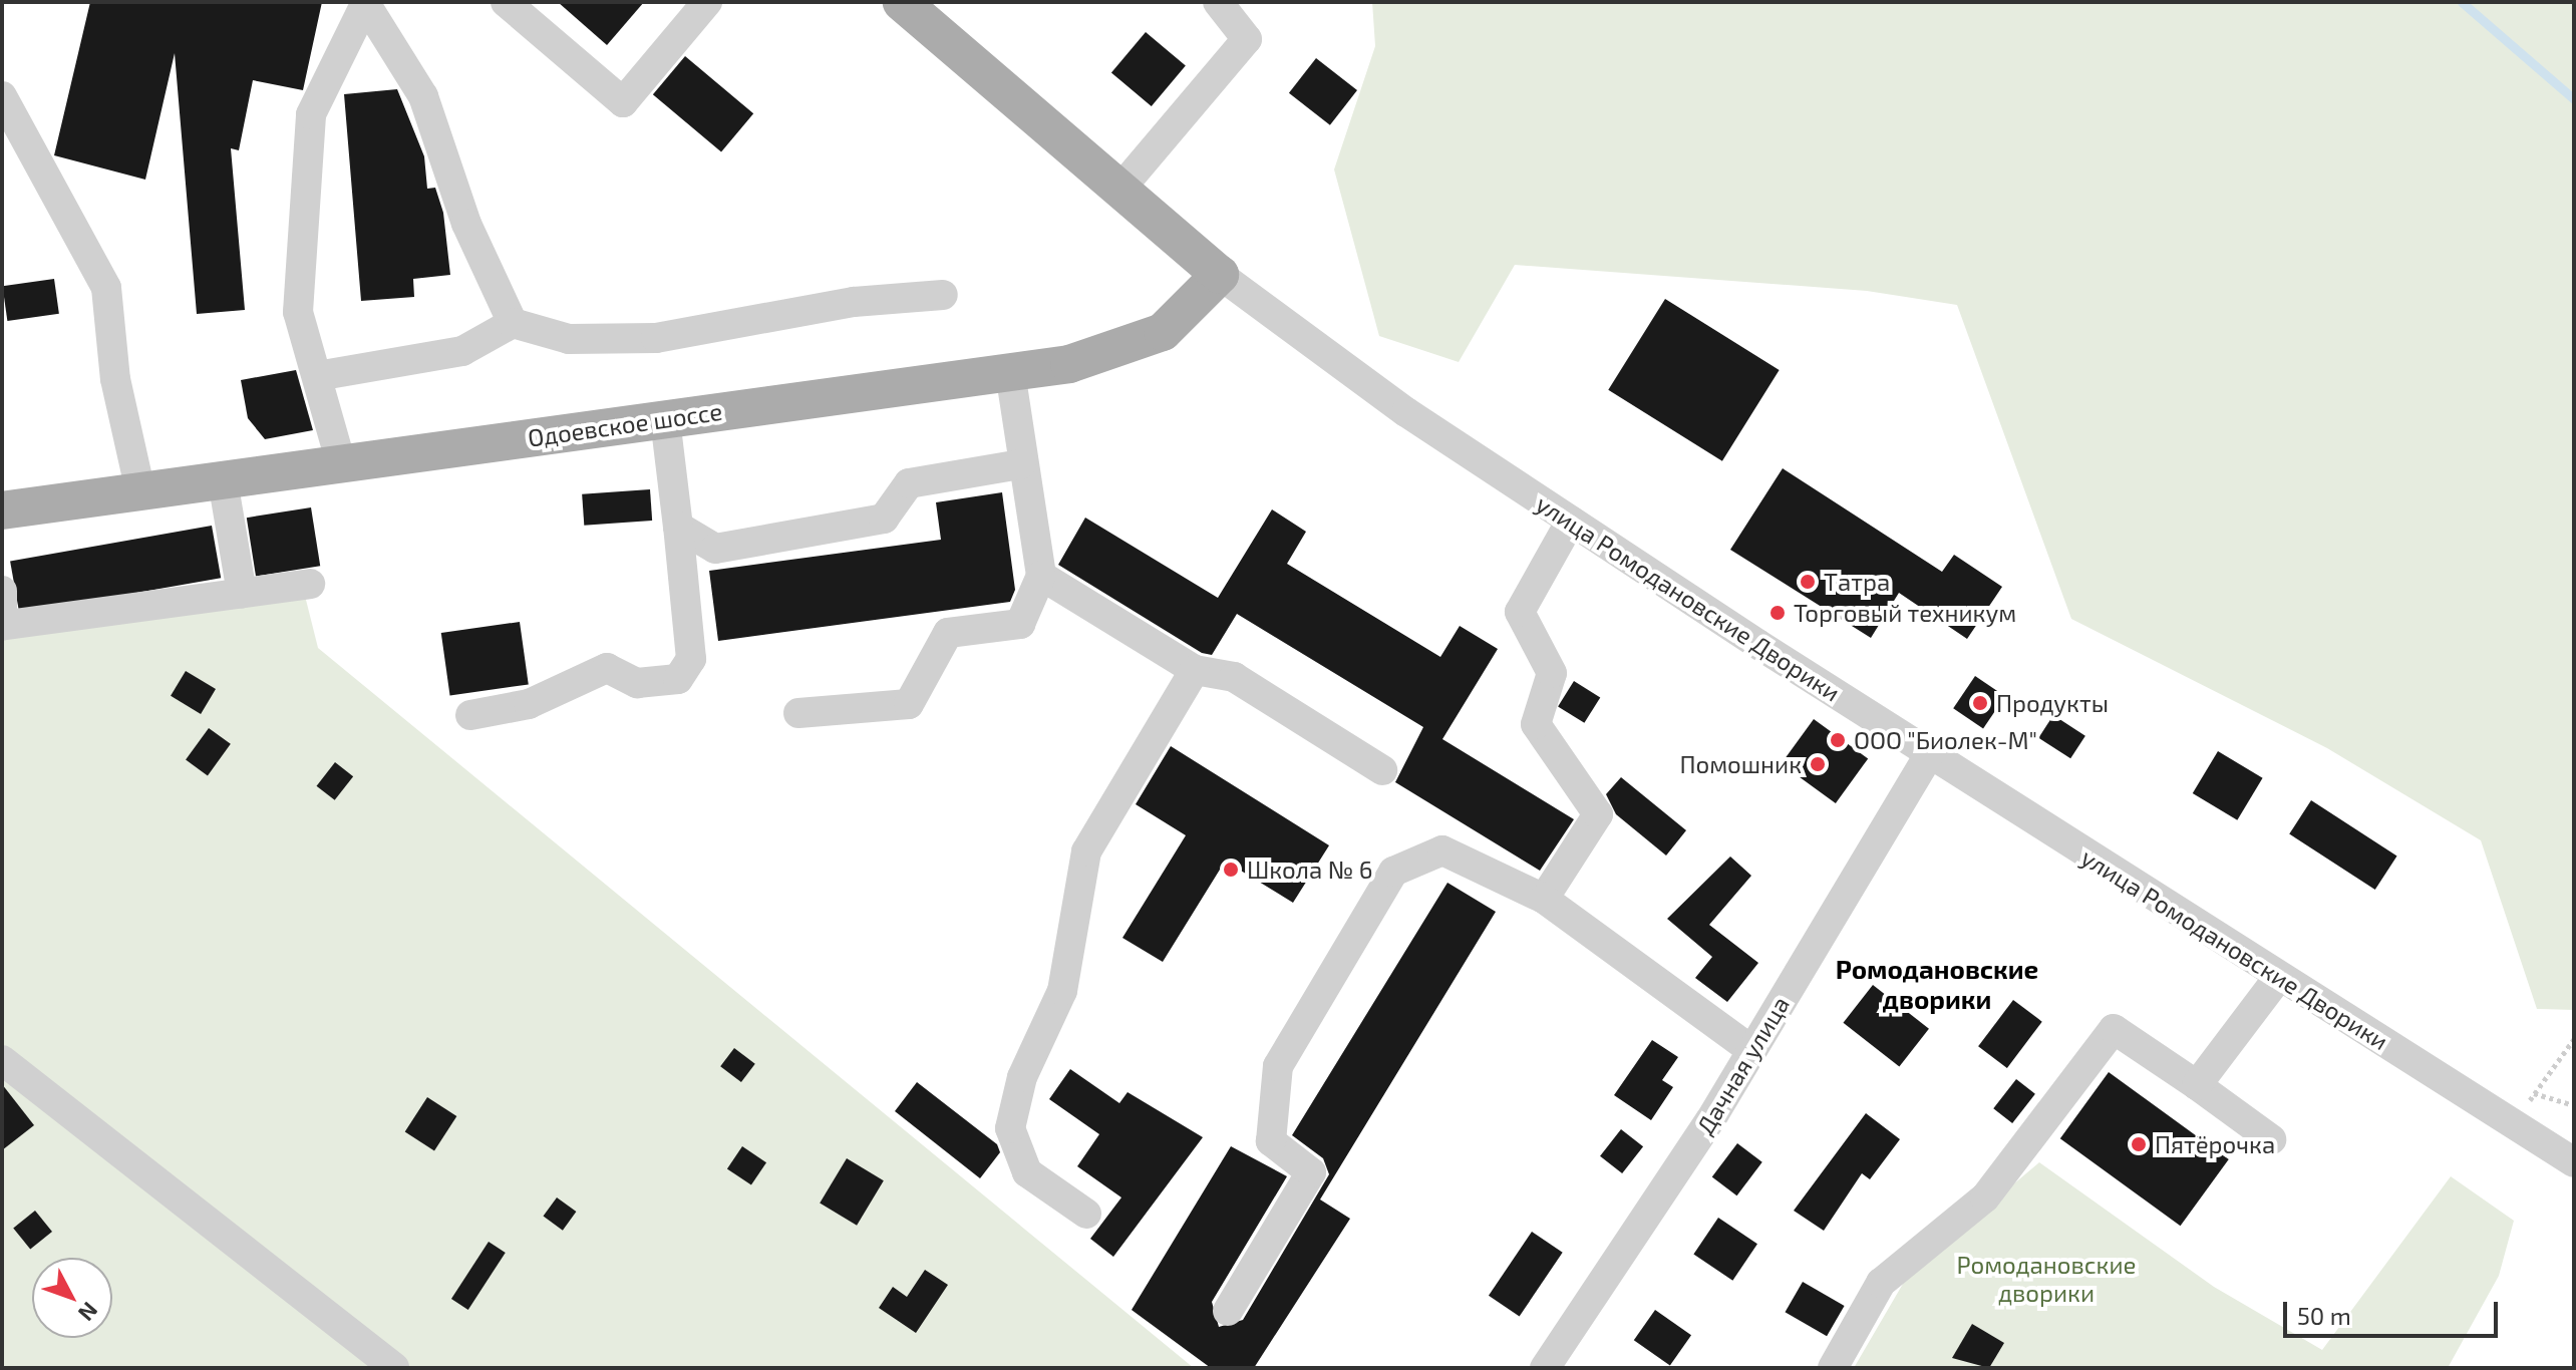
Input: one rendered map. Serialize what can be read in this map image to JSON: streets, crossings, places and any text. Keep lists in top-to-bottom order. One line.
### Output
{"streets":{"main road":["Одоевское шоссе"],"street":["улица Ромодановские Дворики","Дачная улица"]},"crossings":[["Одоевское шоссе","улица Ромодановские Дворики"],["улица Ромодановские Дворики","Дачная улица"]],"districts":["Ромодановские дворики"],"parks":["Ромодановские дворики"],"places":["Татра","Торговый техникум","Продукты","ООО \"Биолек-М\"","Помошник","Школа № 6","Пятёрочка"],"scale_bar":"50 m","north":"bottom right"}
